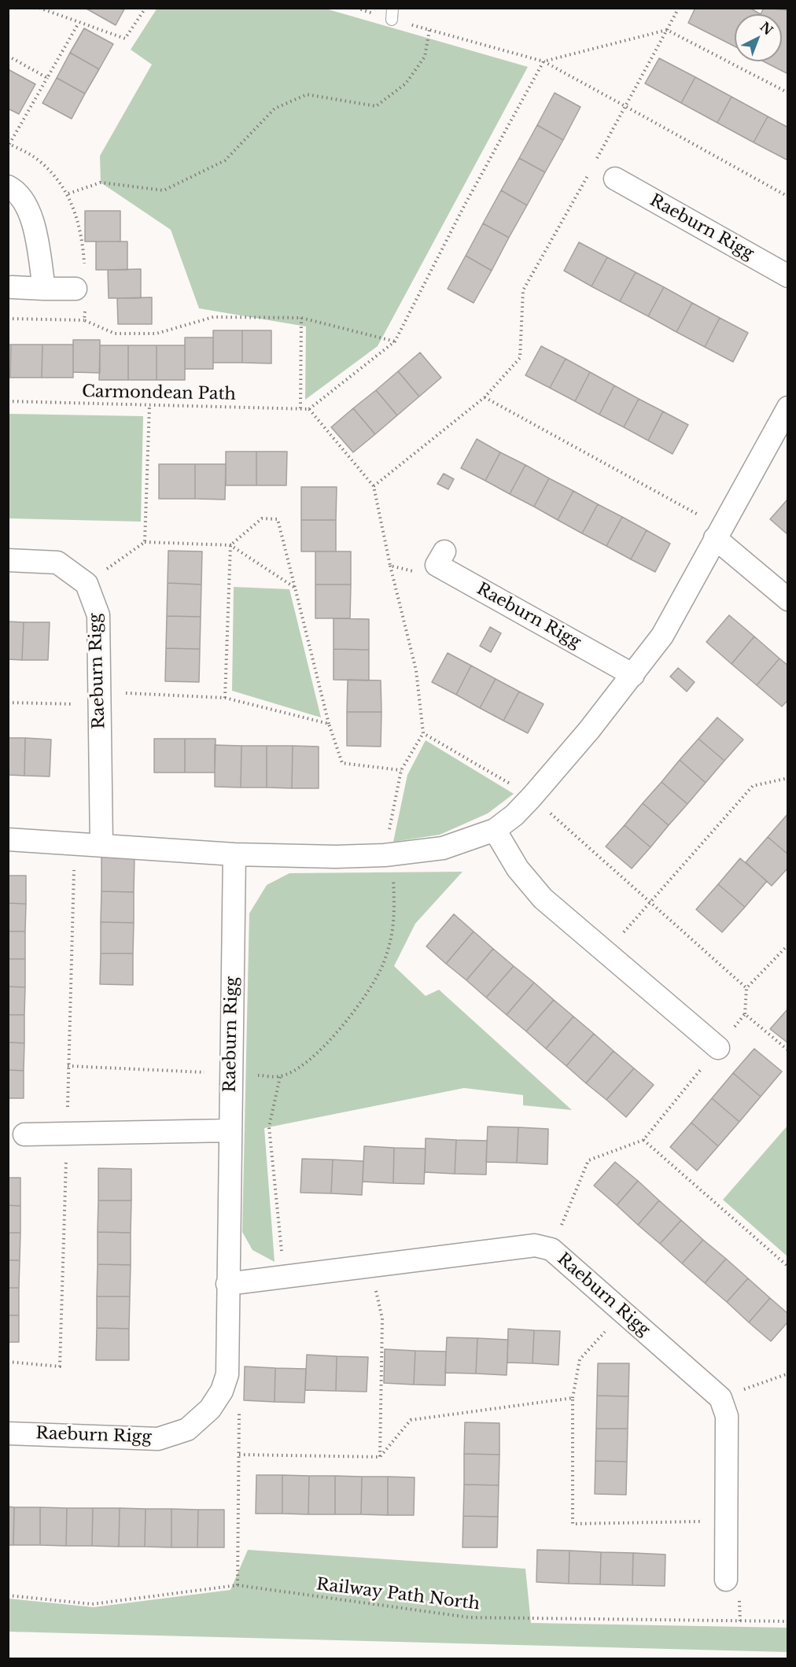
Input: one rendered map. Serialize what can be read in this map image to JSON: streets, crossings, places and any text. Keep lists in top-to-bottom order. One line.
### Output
{"streets":{"street":["Raeburn Rigg"],"path":["Carmondean Path","Railway Path North"]},"north":"top right"}
